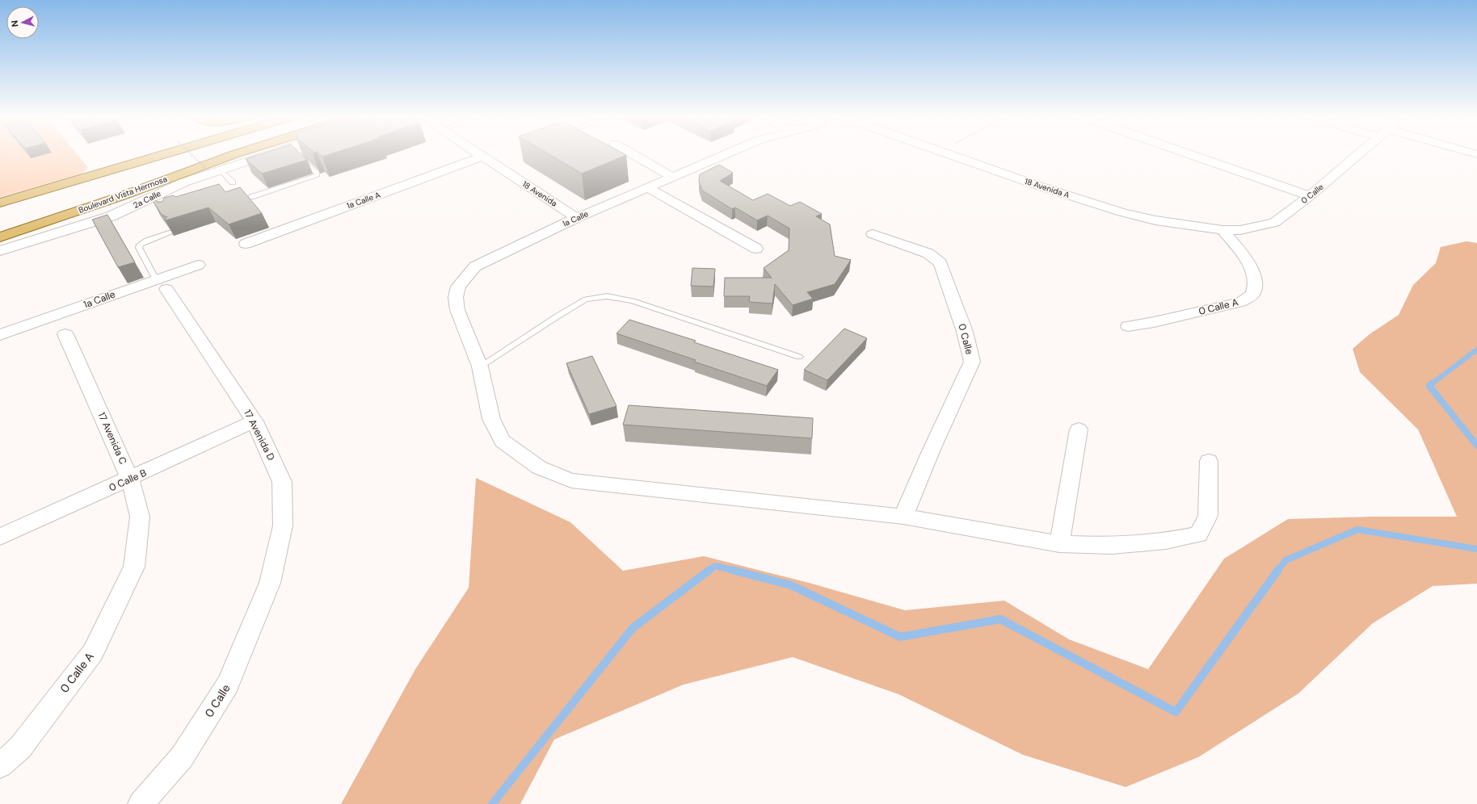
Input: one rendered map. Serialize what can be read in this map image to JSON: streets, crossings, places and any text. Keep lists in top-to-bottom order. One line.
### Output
{"streets":{"main road":["Boulevard Vista Hermosa"],"street":["18 Avenida A","18 Avenida","0 Calle","2a Calle","1a Calle A","1a Calle","0 Calle A","17 Avenida D","17 Avenida C","0 Calle B"]},"crossings":[["18 Avenida A","0 Calle"],["18 Avenida A","0 Calle A"],["18 Avenida","1a Calle A"],["18 Avenida","1a Calle"],["0 Calle","1a Calle"],["0 Calle","0 Calle A"],["0 Calle","17 Avenida D"],["1a Calle","17 Avenida D"],["0 Calle A","17 Avenida C"],["17 Avenida D","0 Calle B"],["17 Avenida C","0 Calle B"]],"north":"left"}
